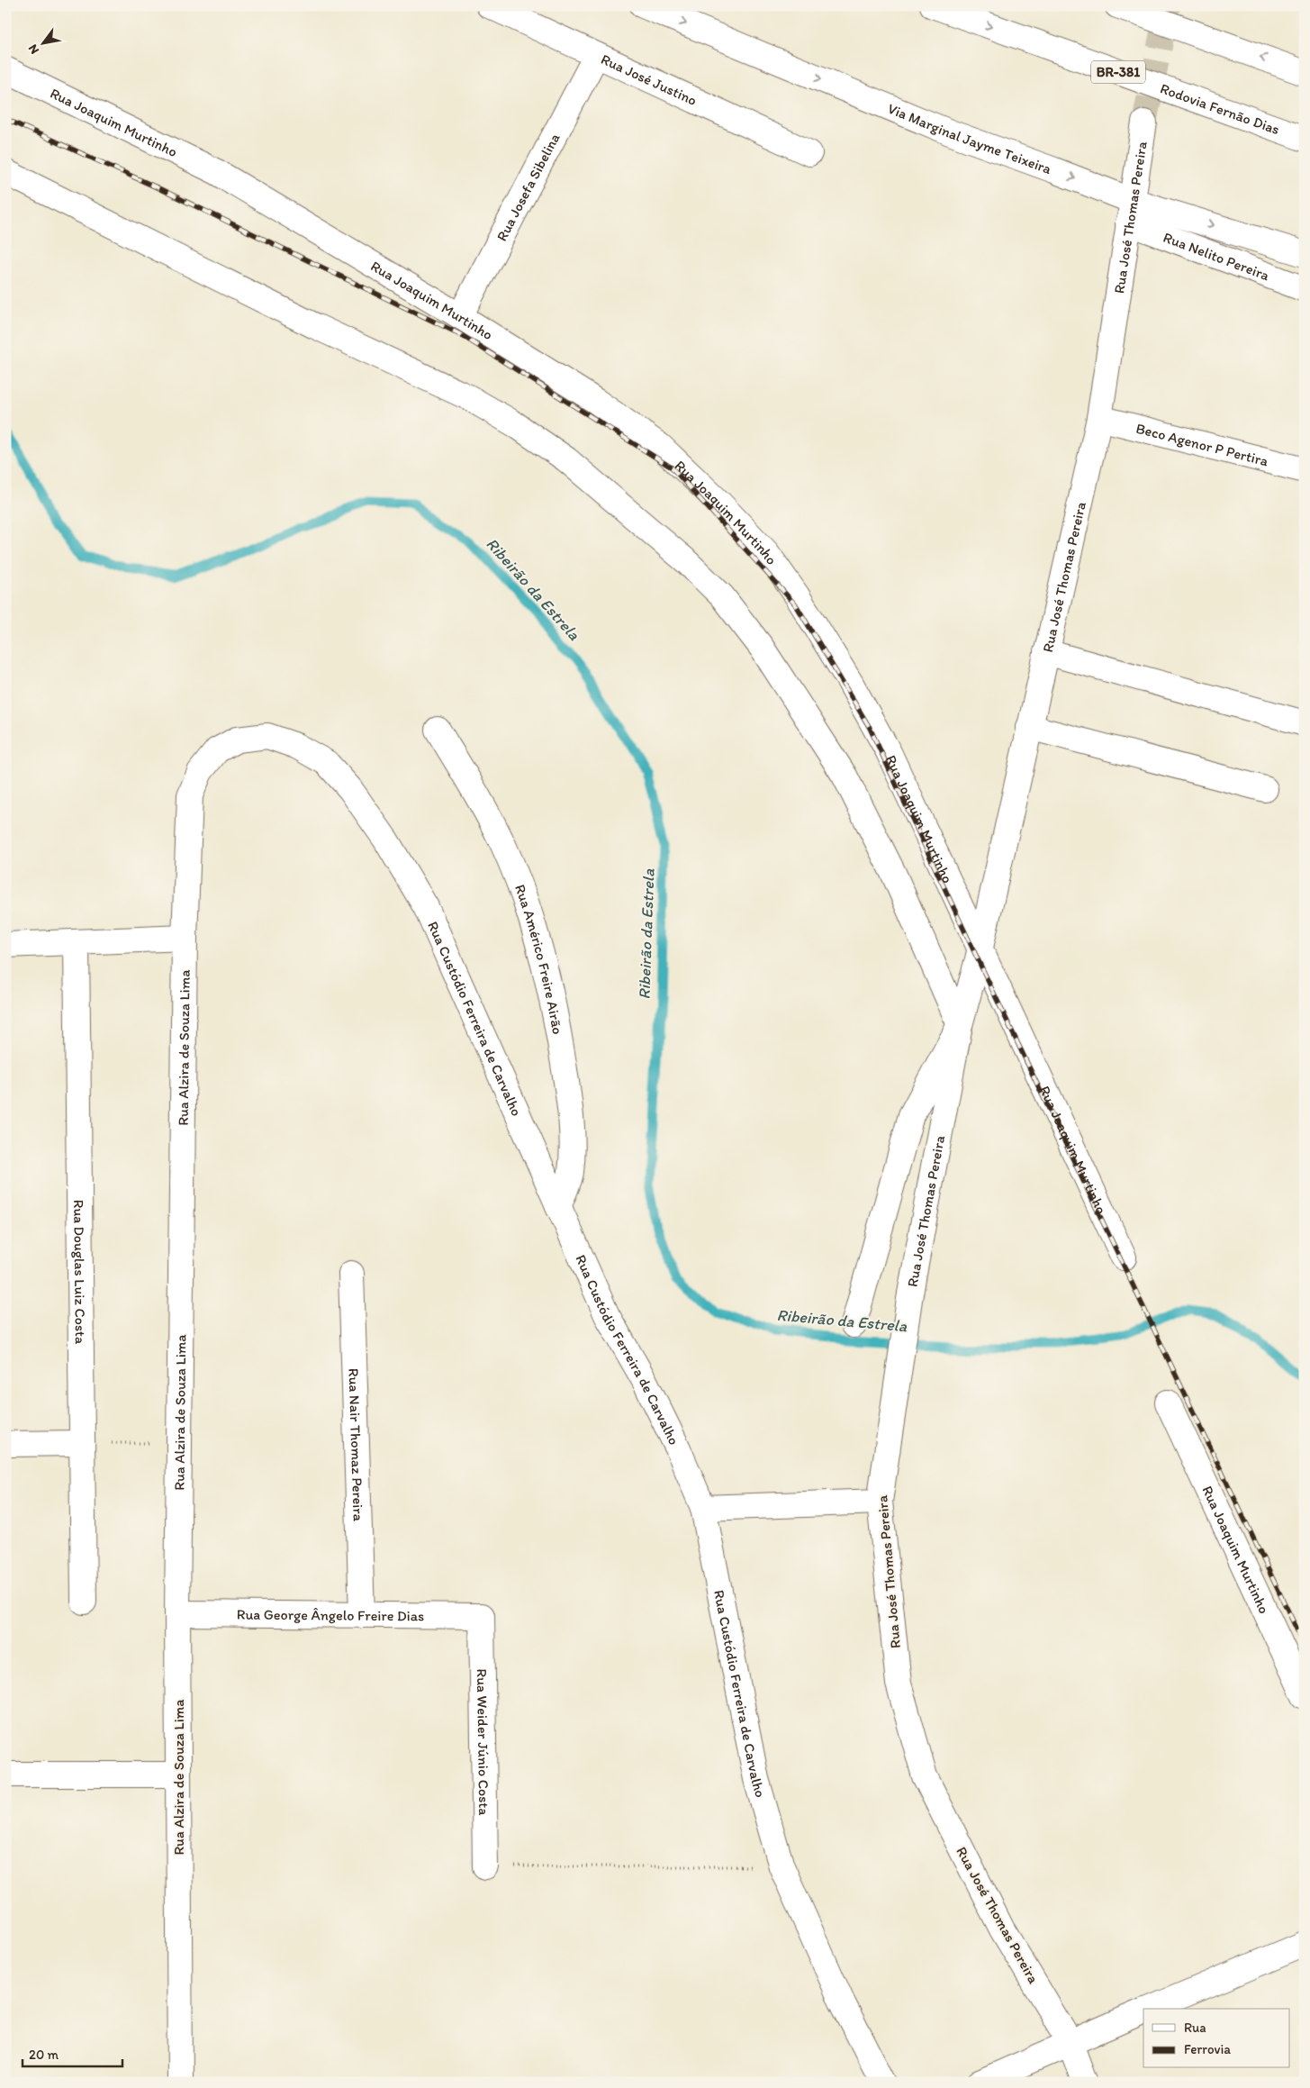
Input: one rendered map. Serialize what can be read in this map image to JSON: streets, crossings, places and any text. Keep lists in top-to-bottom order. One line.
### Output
{"streets":{"main road":["BR-381","Rua José Justino","Rodovia Fernão Dias","Rua Joaquim Murtinho","Via Marginal Jayme Teixeira","Rua Josefa Sibelina","Rua José Thomas Pereira","Rua Nelito Pereira","Beco Agenor P Pertira","Rua Américo Freire Airão","Rua Custódio Ferreira de Carvalho","Rua Alzira de Souza Lima","Rua Douglas Luiz Costa","Rua Nair Thomaz Pereira","Rua George Ângelo Freire Dias","Rua Weider Júnio Costa"]},"crossings":[["Rua José Justino","Rua Josefa Sibelina"],["Rua Joaquim Murtinho","Rua Josefa Sibelina"],["Rua Joaquim Murtinho","Rua José Thomas Pereira"],["Via Marginal Jayme Teixeira","Rua José Thomas Pereira"],["Via Marginal Jayme Teixeira","Rua Nelito Pereira"],["Rua José Thomas Pereira","Rua Nelito Pereira"],["Rua José Thomas Pereira","Beco Agenor P Pertira"],["Rua Américo Freire Airão","Rua Custódio Ferreira de Carvalho"],["Rua Custódio Ferreira de Carvalho","Rua Alzira de Souza Lima"],["Rua Alzira de Souza Lima","Rua George Ângelo Freire Dias"],["Rua Nair Thomaz Pereira","Rua George Ângelo Freire Dias"],["Rua George Ângelo Freire Dias","Rua Weider Júnio Costa"]],"one_way":["Via Marginal Jayme Teixeira"],"water":["Ribeirão da Estrela"],"legend":["Rua","Ferrovia"],"scale_bar":"20 m","north":"bottom left"}
